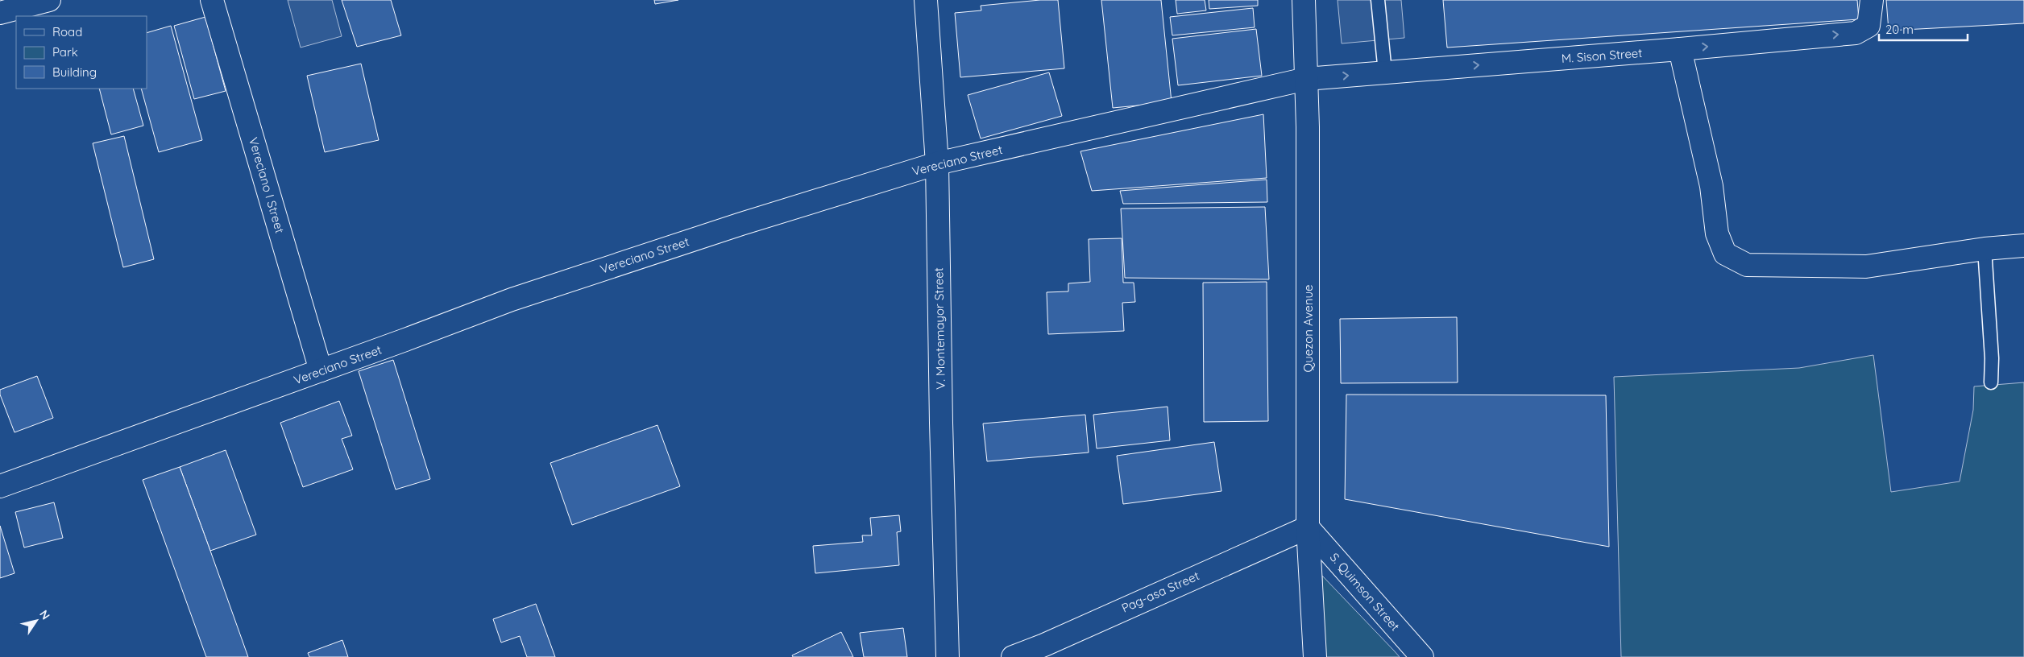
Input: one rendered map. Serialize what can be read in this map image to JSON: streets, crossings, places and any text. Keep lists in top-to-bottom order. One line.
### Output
{"streets":{"street":["M. Sison Street","Vereciano Street","Vereciano I Street","V. Montemayor Street","Quezon Avenue","Pag-asa Street","S. Quimson Street"]},"crossings":[["M. Sison Street","Vereciano Street"],["M. Sison Street","Quezon Avenue"],["Vereciano Street","Vereciano I Street"],["Vereciano Street","V. Montemayor Street"],["Vereciano Street","Quezon Avenue"],["Quezon Avenue","Pag-asa Street"],["Quezon Avenue","S. Quimson Street"],["Pag-asa Street","S. Quimson Street"]],"one_way":["M. Sison Street"],"legend":["Road","Park","Building"],"scale_bar":"20 m","north":"top right"}
